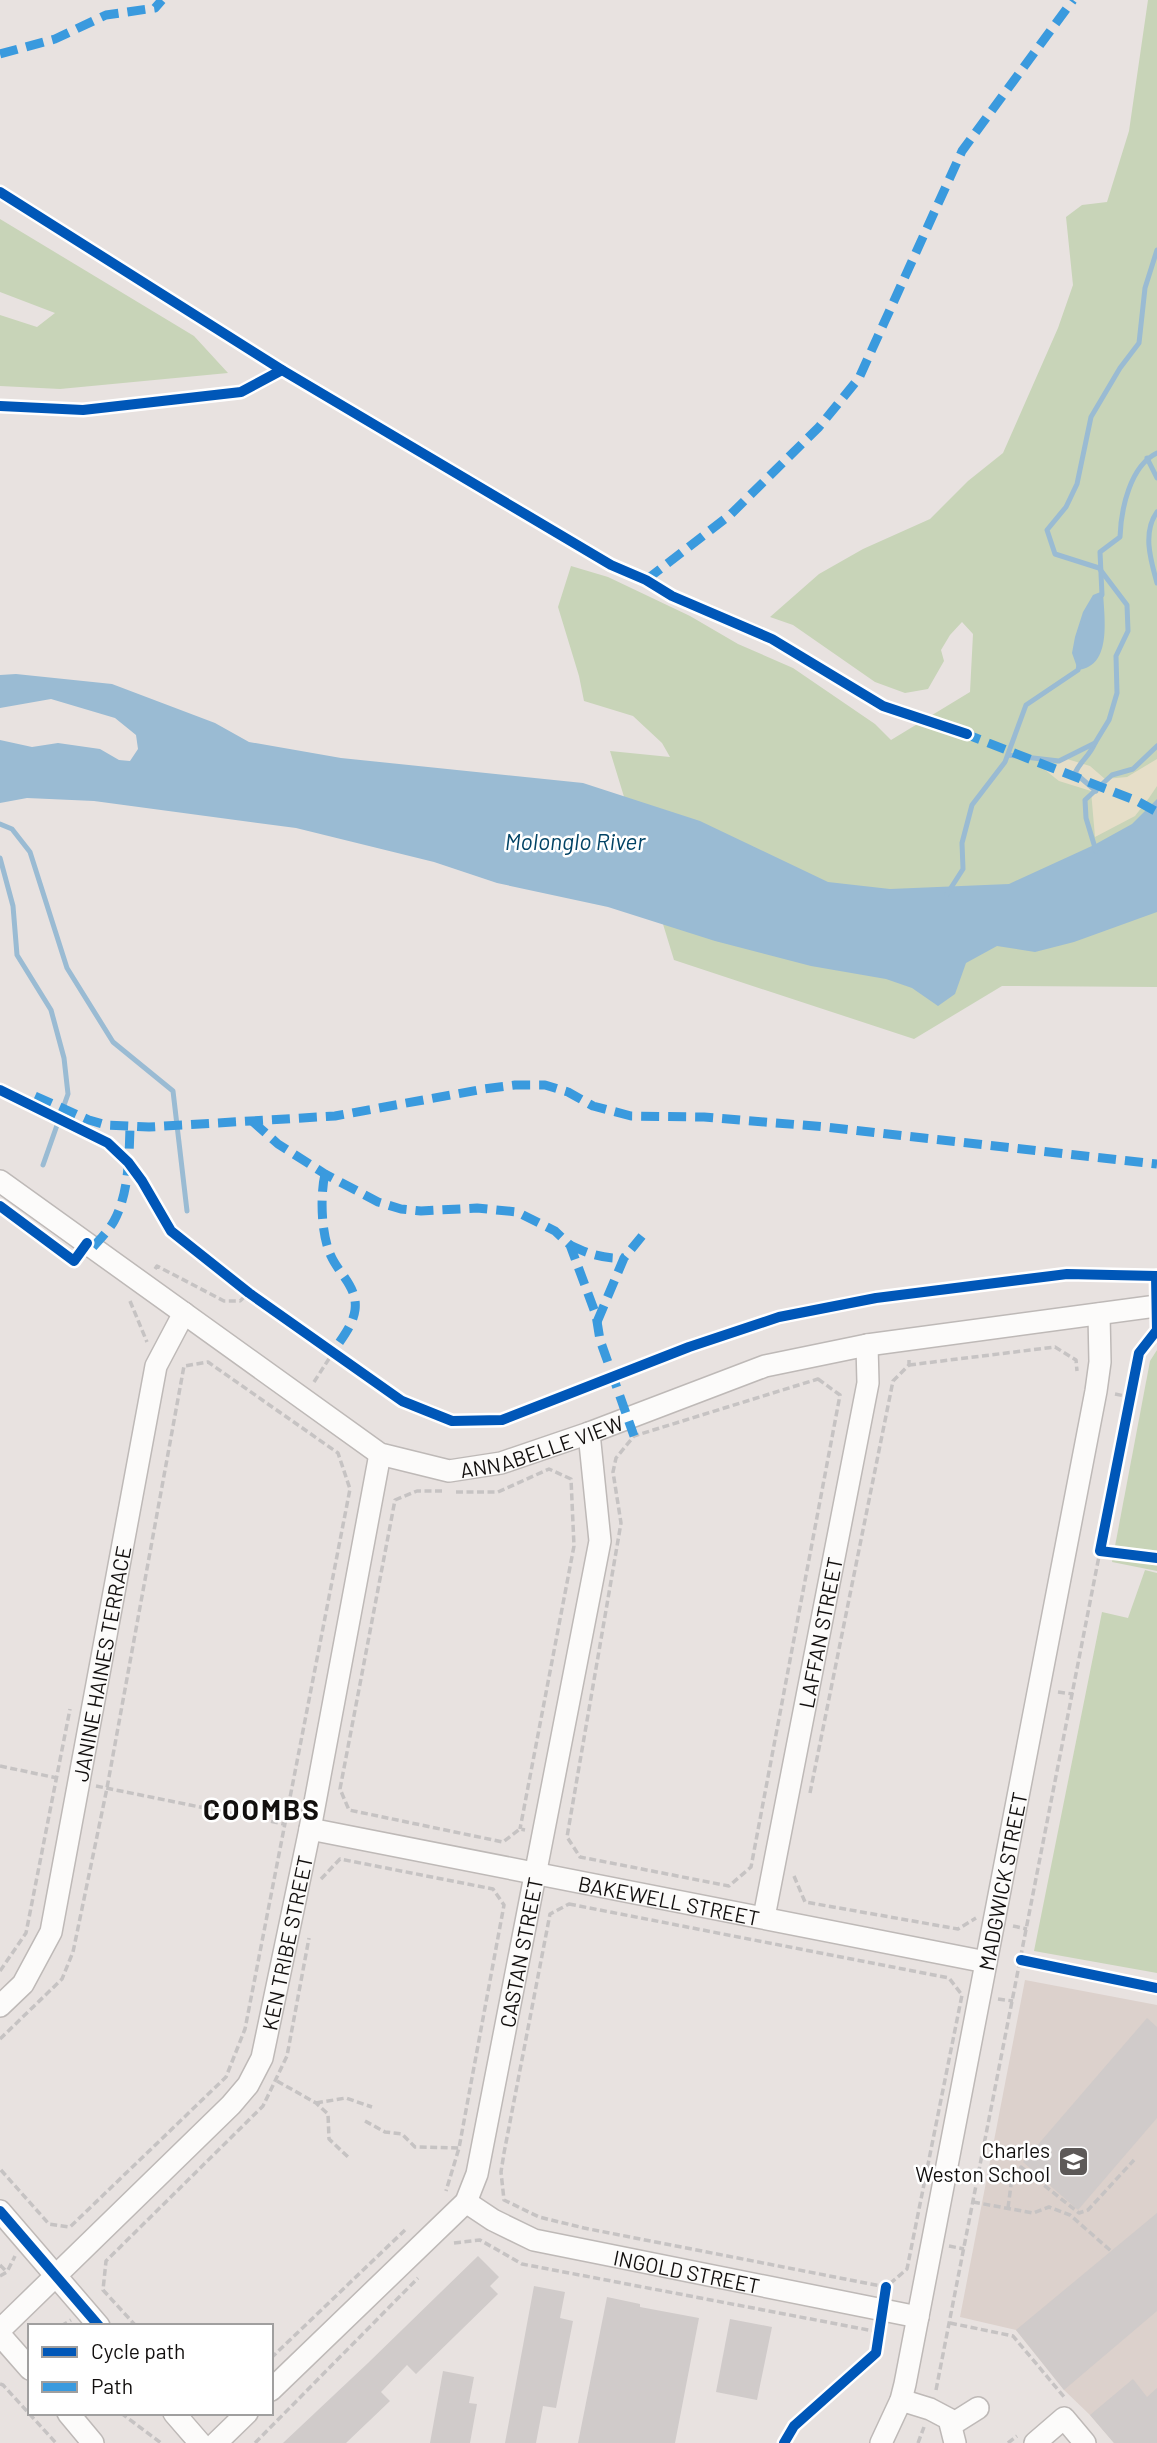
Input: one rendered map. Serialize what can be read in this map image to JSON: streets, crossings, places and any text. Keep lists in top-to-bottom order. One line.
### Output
{"streets":{"street":["ANNABELLE VIEW","LAFFAN STREET","JANINE HAINES TERRACE","MADGWICK STREET","BAKEWELL STREET","KEN TRIBE STREET","CASTAN STREET","INGOLD STREET"]},"crossings":[["ANNABELLE VIEW","LAFFAN STREET"],["ANNABELLE VIEW","JANINE HAINES TERRACE"],["ANNABELLE VIEW","MADGWICK STREET"],["ANNABELLE VIEW","KEN TRIBE STREET"],["ANNABELLE VIEW","CASTAN STREET"],["LAFFAN STREET","BAKEWELL STREET"],["MADGWICK STREET","BAKEWELL STREET"],["MADGWICK STREET","INGOLD STREET"],["BAKEWELL STREET","KEN TRIBE STREET"],["BAKEWELL STREET","CASTAN STREET"],["CASTAN STREET","INGOLD STREET"]],"districts":["COOMBS"],"water":["Molonglo River"],"places":{"school or university":["Charles Weston School"]},"legend":["Cycle path","Path"]}
